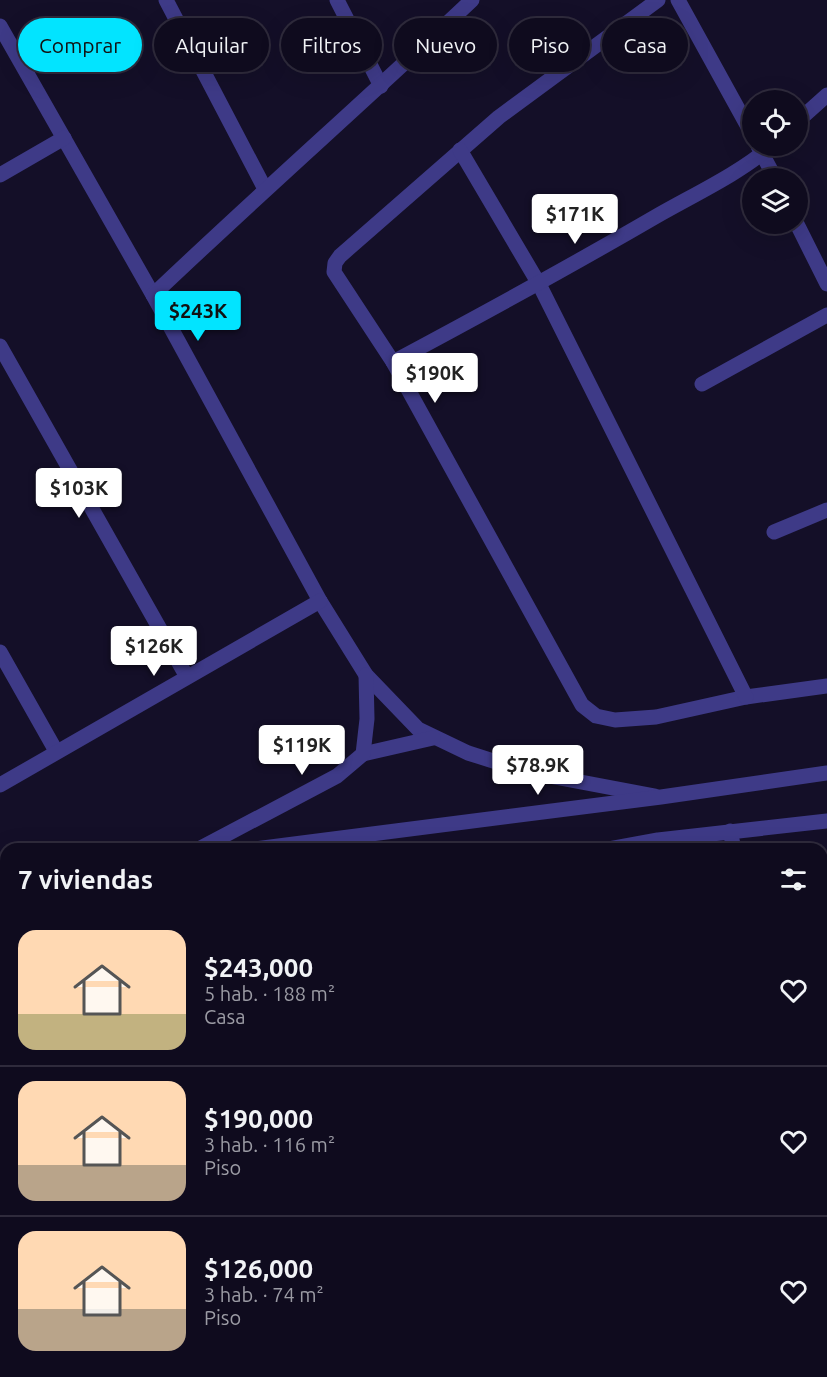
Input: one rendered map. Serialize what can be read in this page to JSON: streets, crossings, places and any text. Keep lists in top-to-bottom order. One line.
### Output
{"page":{"chip":["Comprar","Alquilar","Filtros","Nuevo","Piso","Casa"],"price":["$171K","$243K","$190K","$103K","$126K","$119K","$78.9K"],"heading":"7 viviendas","list":[{"name":"$243,000","note":"5 hab. · 188 m² · Casa"},{"name":"$190,000","note":"3 hab. · 116 m² · Piso"},{"name":"$126,000","note":"3 hab. · 74 m² · Piso"}]}}
